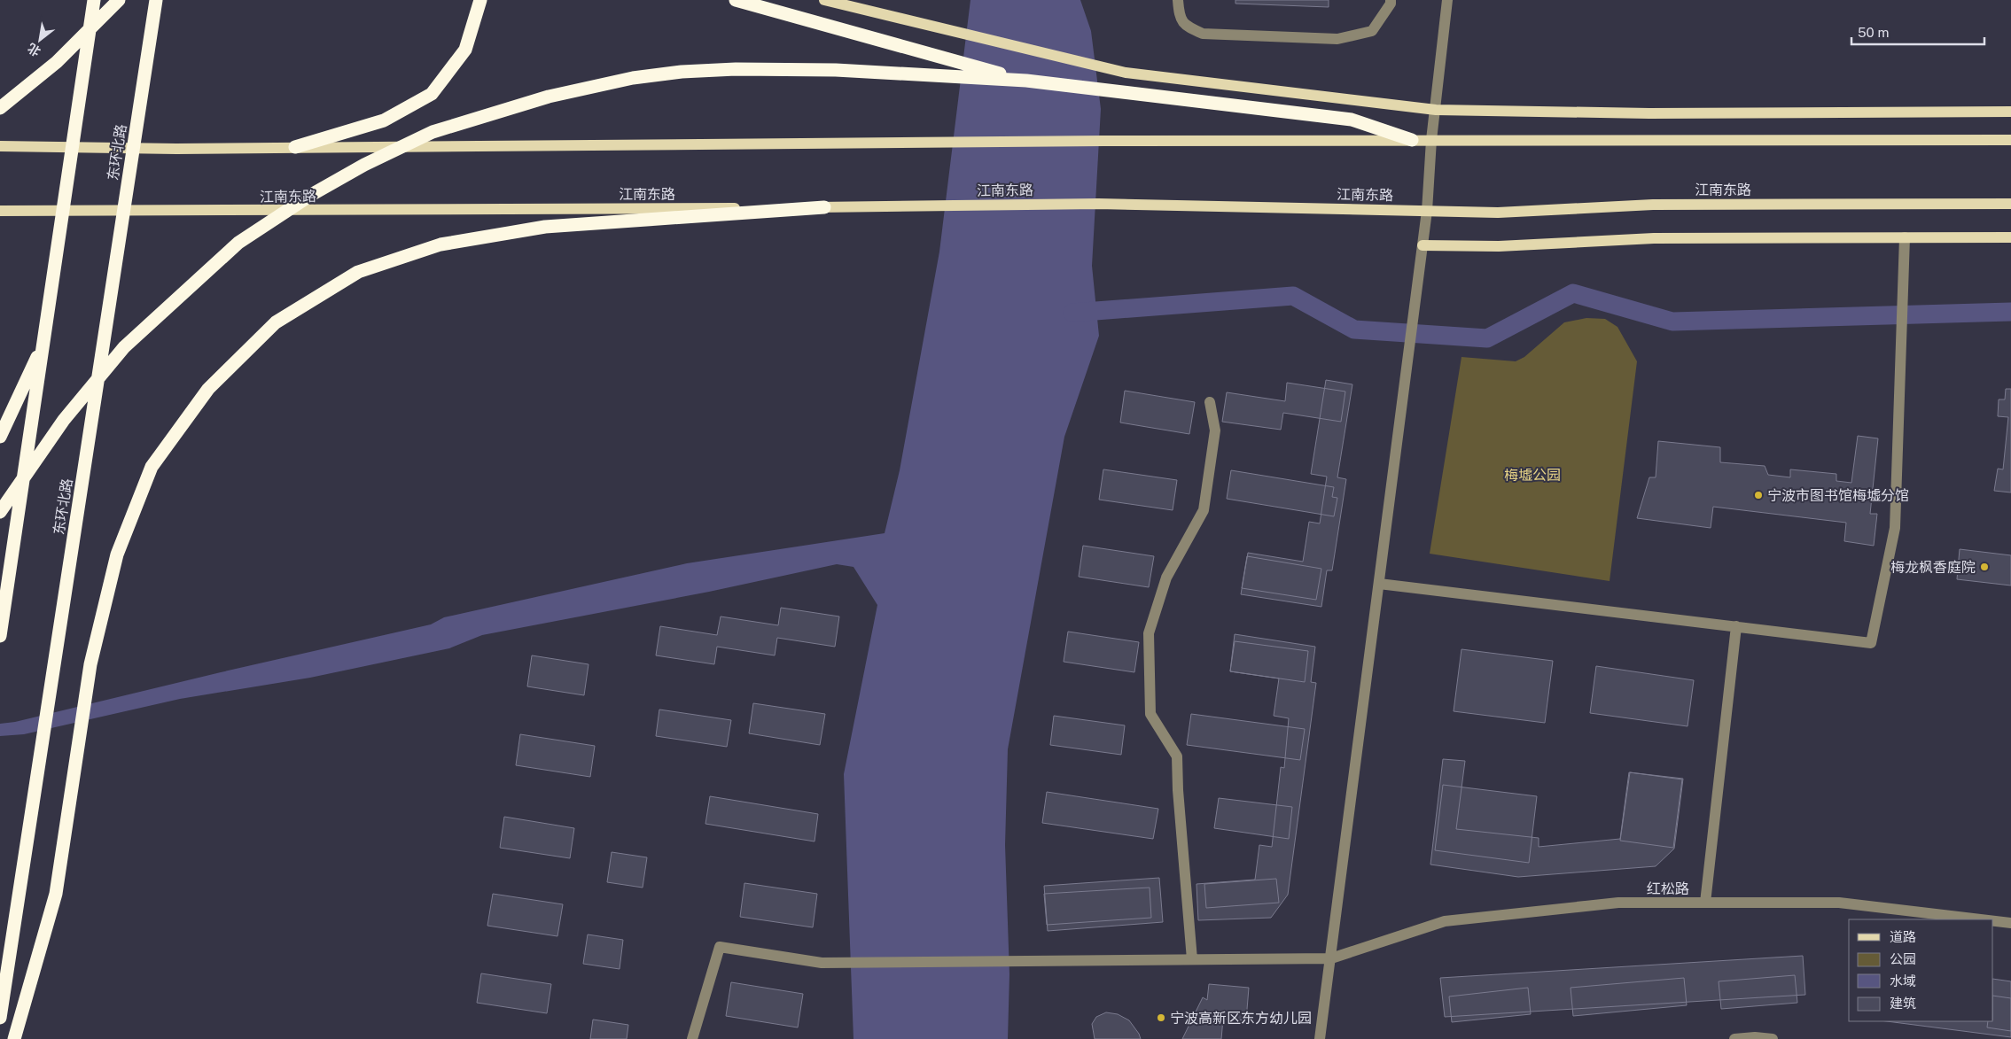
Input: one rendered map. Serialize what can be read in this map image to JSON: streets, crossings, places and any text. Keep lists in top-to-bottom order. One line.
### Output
{"streets":{"highway":["东环北路"],"main road":["江南东路"],"street":["红松路"]},"parks":["梅墟公园"],"places":["宁波市图书馆梅墟分馆","梅龙枫香庭院","宁波高新区东方幼儿园"],"legend":["道路","公园","水域","建筑"],"scale_bar":"50 m","north":"bottom left"}
